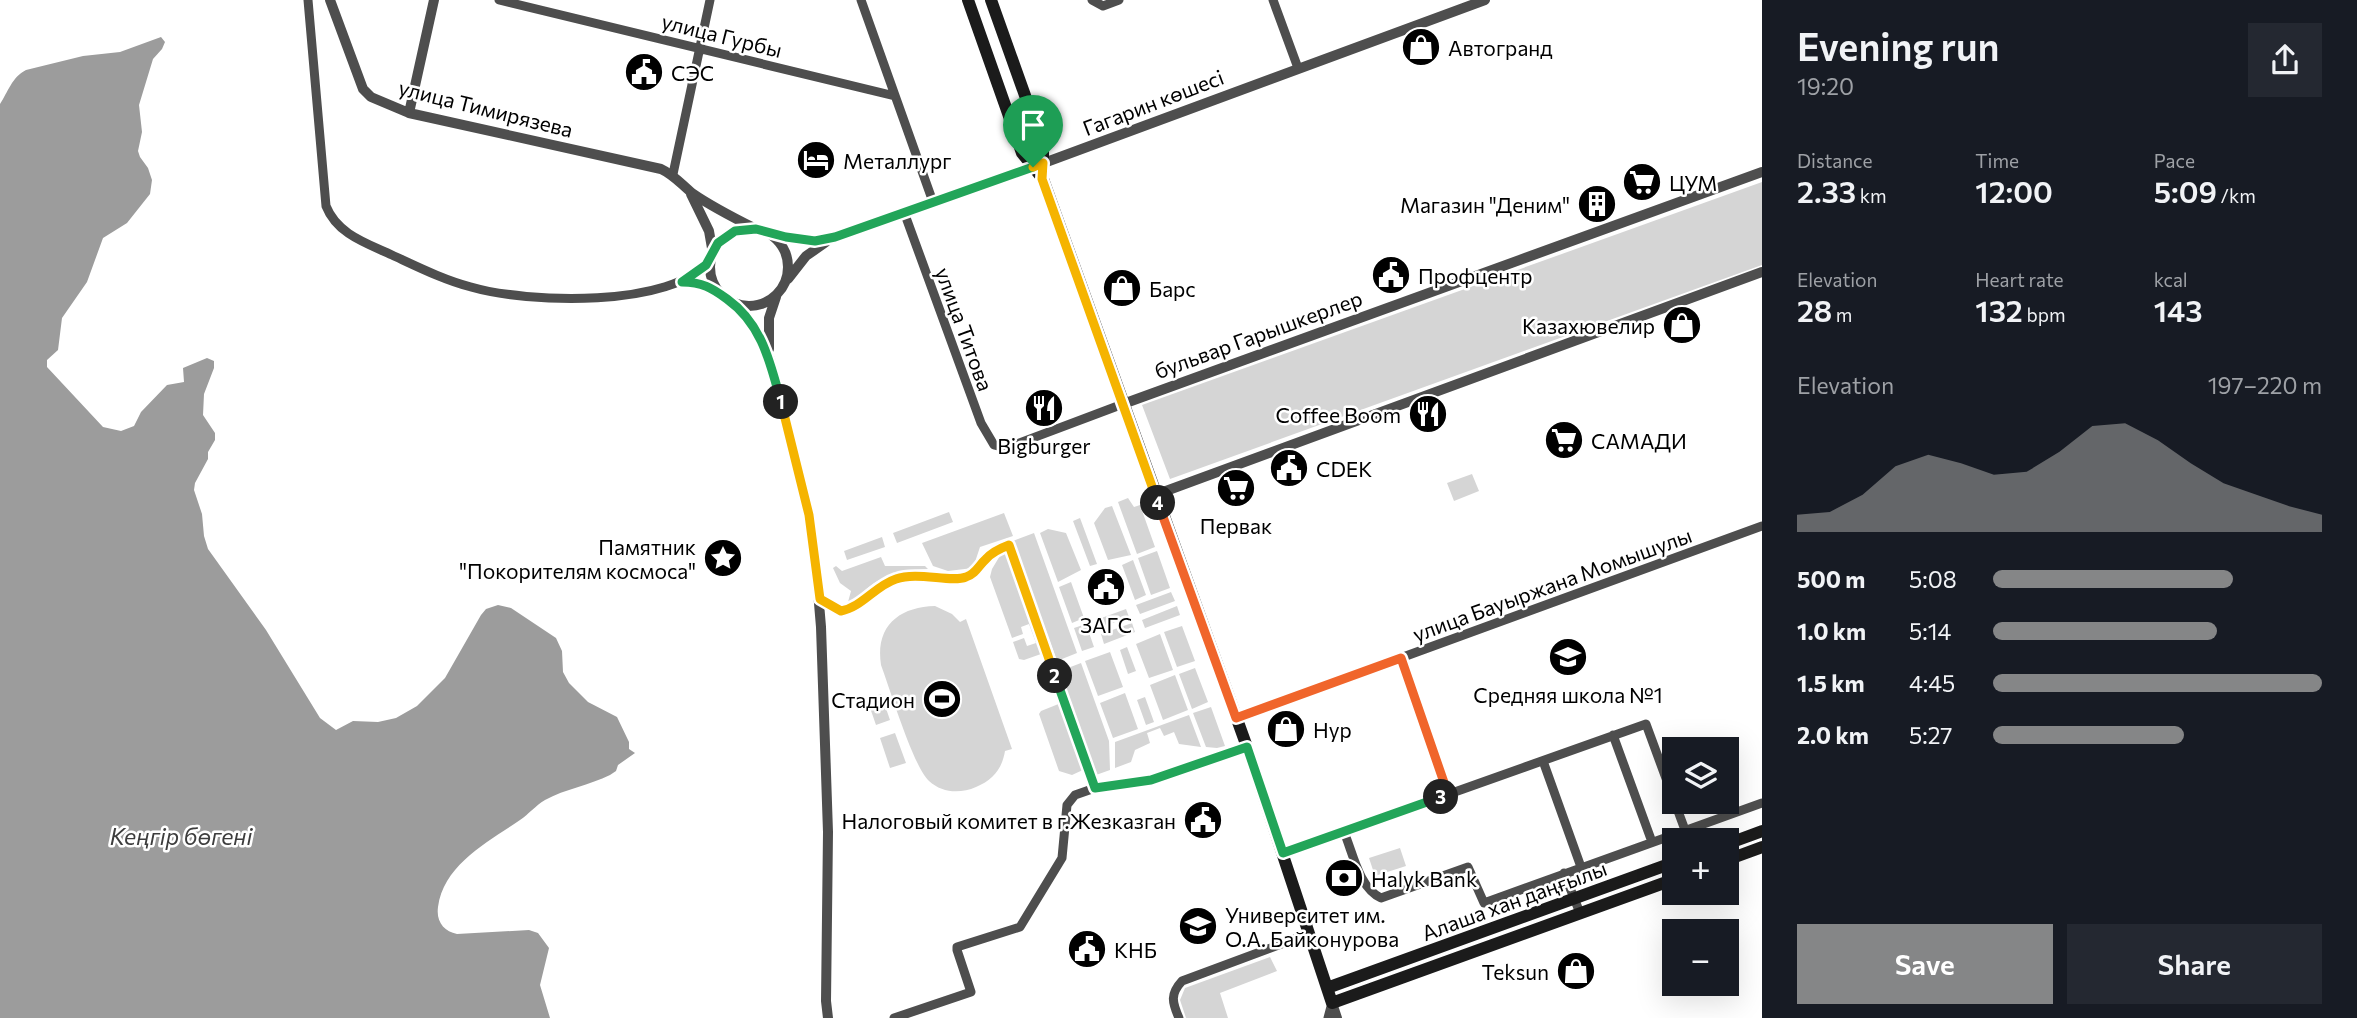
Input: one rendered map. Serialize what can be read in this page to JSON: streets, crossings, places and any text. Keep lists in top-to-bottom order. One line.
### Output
{"streets":{"main road":["Алаша хан даңғылы"],"street":["улица Гурбы","Гагарин көшесі","улица Тимирязева","улица Титова","бульвар Гарышкерлер","улица Бауыржана Момышулы"]},"crossings":[["Гагарин көшесі","улица Титова"],["улица Титова","бульвар Гарышкерлер"]],"water":["Кеңгір бөгені"],"places":{"shop":["Автогранд","Барс","Казахювелир","Нур","Teksun"],"public building":["СЭС","Профцентр","CDEK","ЗАГС","Налоговый комитет в г.Жезказган","КНБ"],"hotel":["Металлург"],"supermarket":["ЦУМ","САМАДИ","Первак"],"building":["Магазин \"Деним\""],"restaurant":["Bigburger","Coffee Boom"],"place":["Памятник \"Покорителям космоса\""],"school or university":["Средняя школа №1","Университет им. О.А. Байконурова"],"sports":["Стадион"],"bank":["Halyk Bank"]},"page":{"heading":["Evening run","19:20"],"stats":[["Distance","2.33 km"],["Time","12:00"],["Pace","5:09 /km"],["Elevation","28 m"],["Heart rate","132 bpm"],["kcal","143"]],"chart":["Elevation","197–220 m"],"pins":["1","4","2","3"],"list":[{"name":"500 m","note":"5:08"},{"name":"1.0 km","note":"5:14"},{"name":"1.5 km","note":"4:45"},{"name":"2.0 km","note":"5:27"}],"map_buttons":["+","−"],"buttons":["Save","Share"]}}
